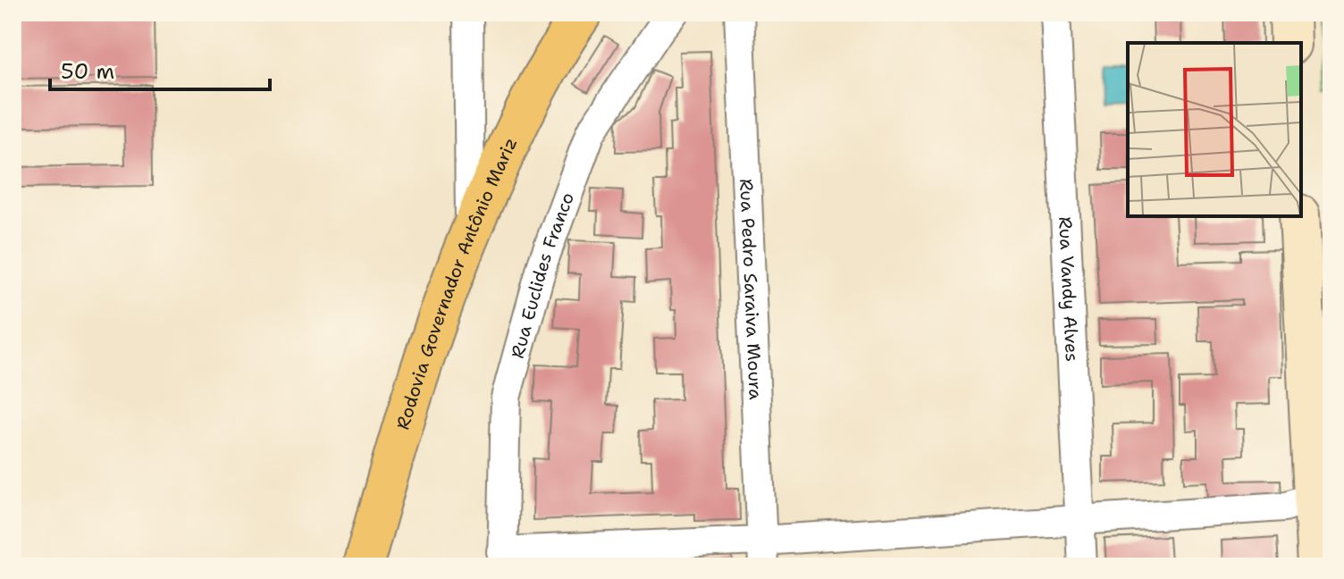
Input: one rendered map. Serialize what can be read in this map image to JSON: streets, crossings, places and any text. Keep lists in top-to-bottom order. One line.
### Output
{"streets":{"highway":["Rodovia Governador Antônio Mariz"],"street":["Rua Euclides Franco","Rua Pedro Saraiva Moura","Rua Vandy Alves"]},"scale_bar":"50 m"}
